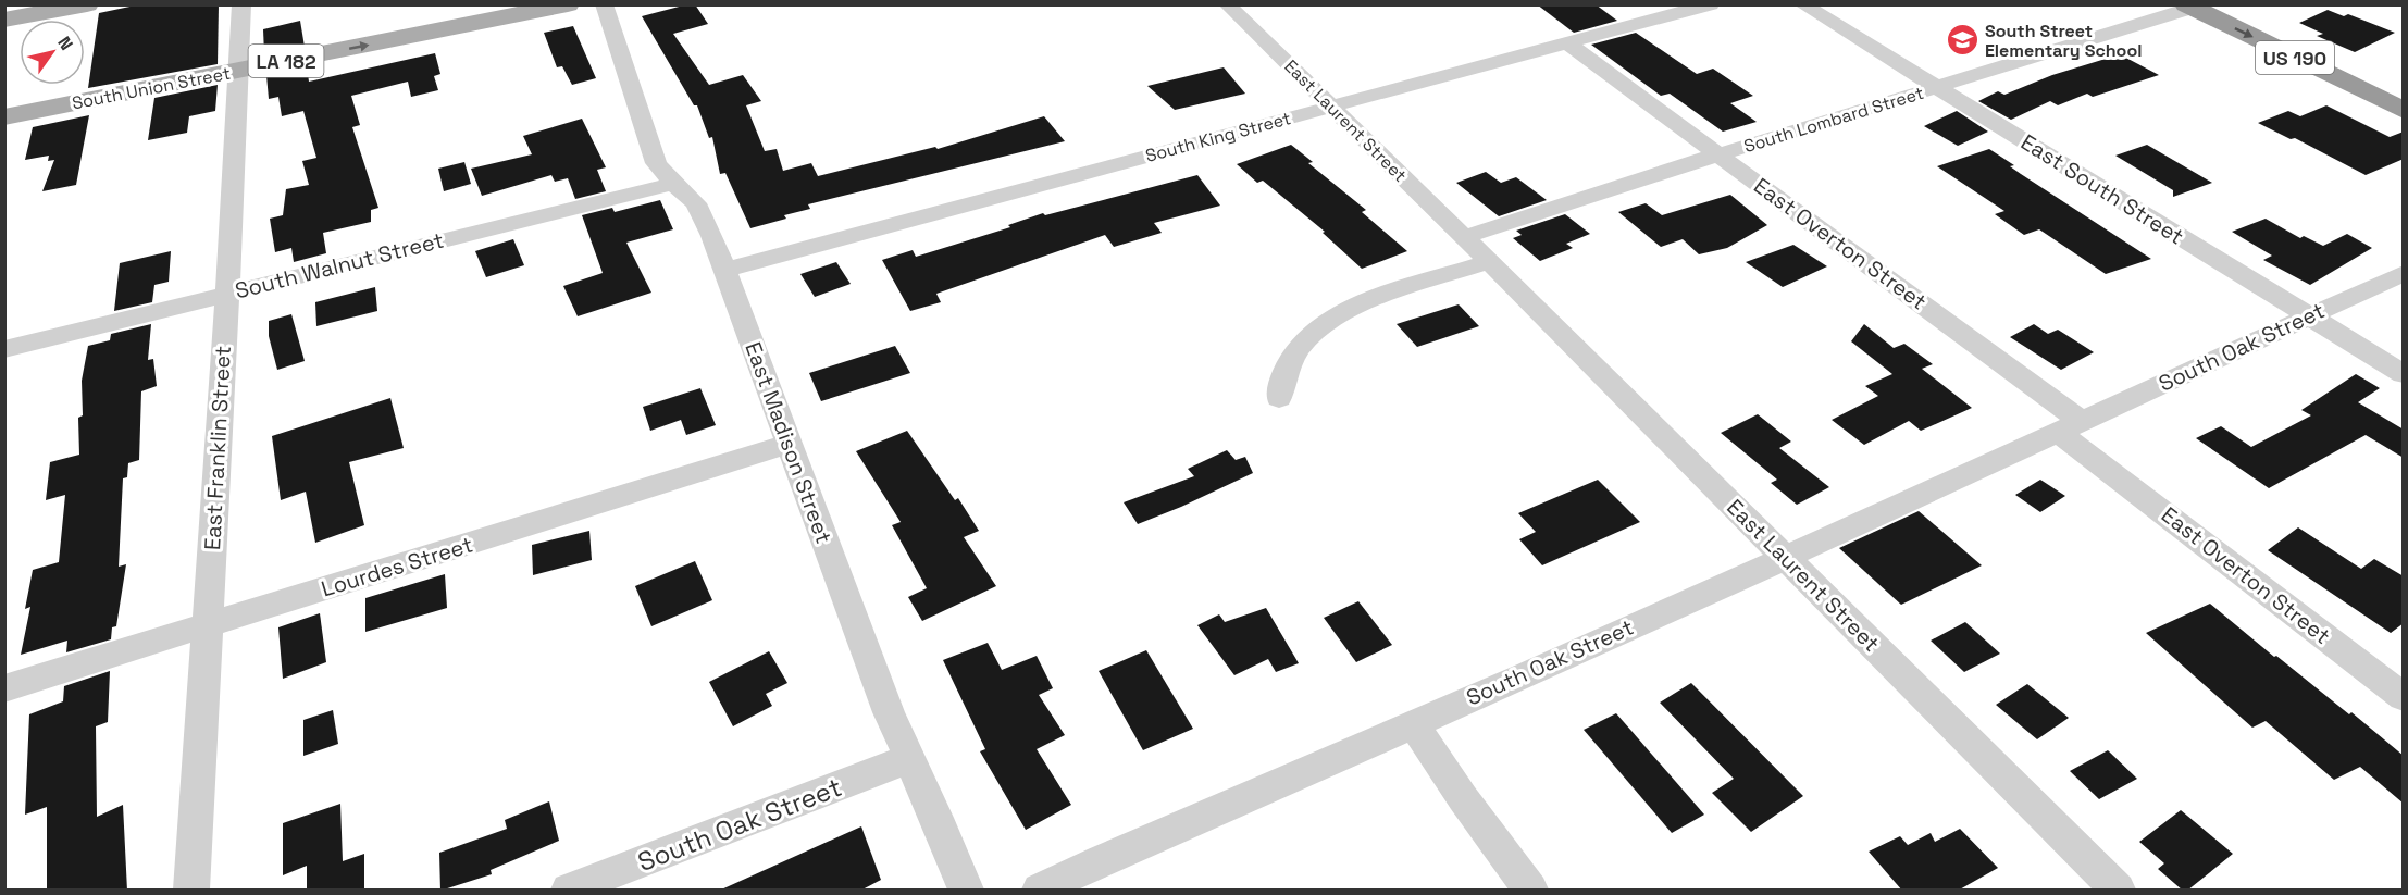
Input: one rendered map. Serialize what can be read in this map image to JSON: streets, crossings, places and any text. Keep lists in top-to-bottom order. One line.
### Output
{"streets":{"highway":["US 190"],"main road":["LA 182","South Union Street"],"street":["South Lombard Street","East Laurent Street","South King Street","East South Street","East Overton Street","South Walnut Street","South Oak Street","East Madison Street","East Franklin Street","Lourdes Street"]},"crossings":[["US 190","South Lombard Street"],["South Union Street","East Franklin Street"],["South Lombard Street","East Laurent Street"],["South Lombard Street","East South Street"],["South Lombard Street","East Overton Street"],["East Laurent Street","South King Street"],["East Laurent Street","South Oak Street"],["South King Street","East Overton Street"],["South King Street","East Madison Street"],["East South Street","South Oak Street"],["East Overton Street","South Oak Street"],["South Walnut Street","East Madison Street"],["South Walnut Street","East Franklin Street"],["South Oak Street","East Madison Street"],["East Madison Street","Lourdes Street"],["East Franklin Street","Lourdes Street"]],"one_way":["South Union Street"],"places":{"school or university":["South Street Elementary School"]},"north":"top right"}
